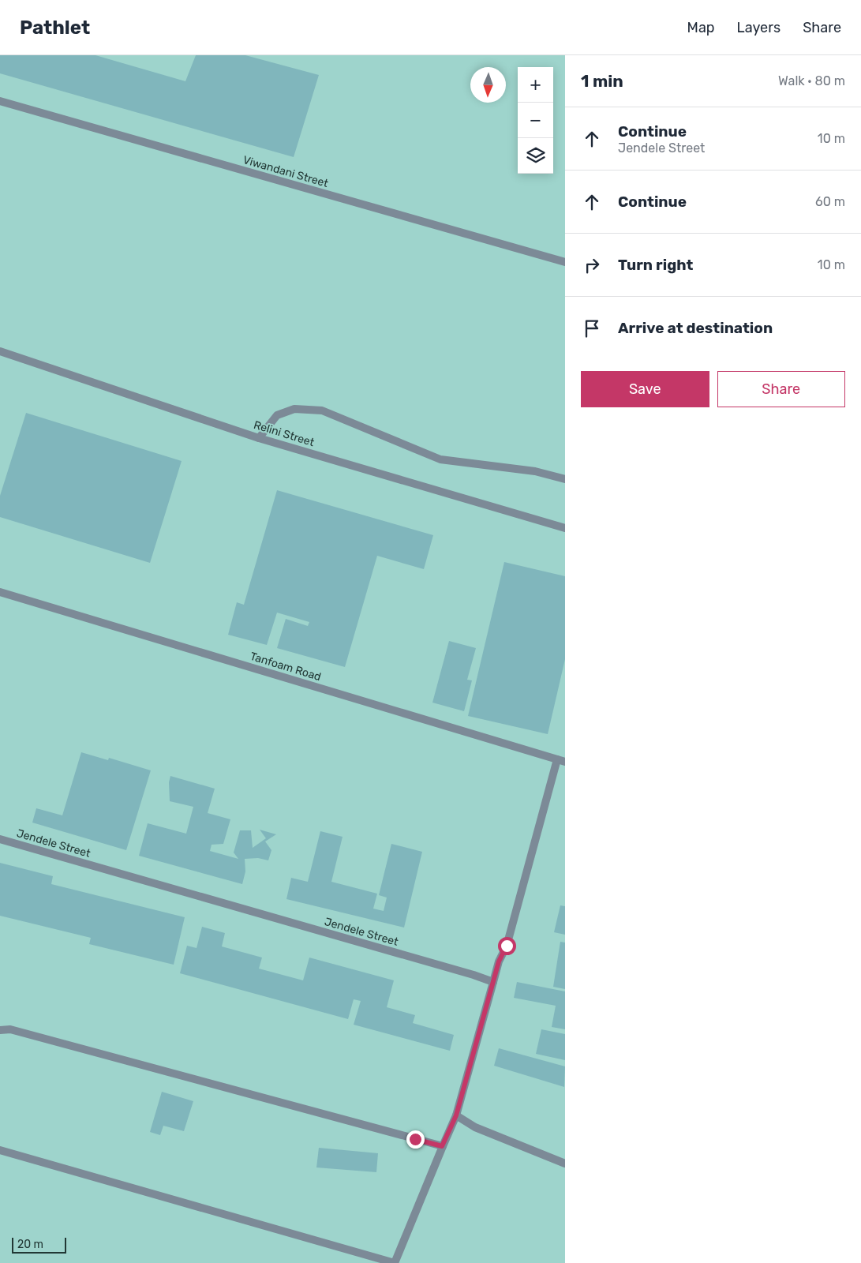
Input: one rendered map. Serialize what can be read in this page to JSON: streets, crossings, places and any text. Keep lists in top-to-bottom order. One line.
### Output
{"streets":{"street":["Viwandani Street","Relini Street","Tanfoam Road","Jendele Street"]},"scale_bar":"20 m","north":"bottom","page":{"header":"Pathlet","nav":["Map","Layers","Share"],"heading":["1 min","Walk · 80 m"],"map_buttons":["+","−"],"list":[["Continue","Jendele Street","10 m"],["Continue","60 m"],["Turn right","10 m"],"Arrive at destination"],"buttons":["Save","Share"],"scale":"20 m"}}
